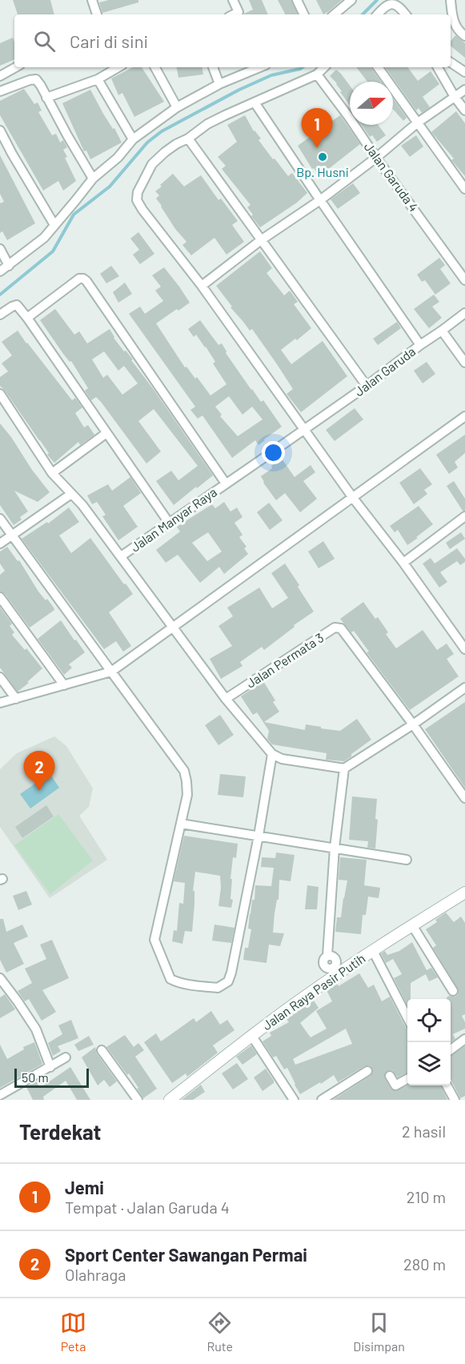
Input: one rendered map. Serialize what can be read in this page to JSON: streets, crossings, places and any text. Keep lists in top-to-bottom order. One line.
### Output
{"streets":{"street":["Jalan Garuda 4","Jalan Garuda","Jalan Manyar Raya","Jalan Permata 3","Jalan Raya Pasir Putih"]},"crossings":[["Jalan Garuda","Jalan Manyar Raya"]],"places":["Bp. Husni"],"scale_bar":"50 m","north":"right","page":{"search":"Cari di sini","pins":["1","2"],"scale":"50 m","heading":["Terdekat","2 hasil"],"list":[{"mark":"1","name":"Jemi","note":"Tempat · Jalan Garuda 4","value":"210 m"},{"mark":"2","name":"Sport Center Sawangan Permai","note":"Olahraga","value":"280 m"}],"nav":["Peta","Rute","Disimpan"]}}
